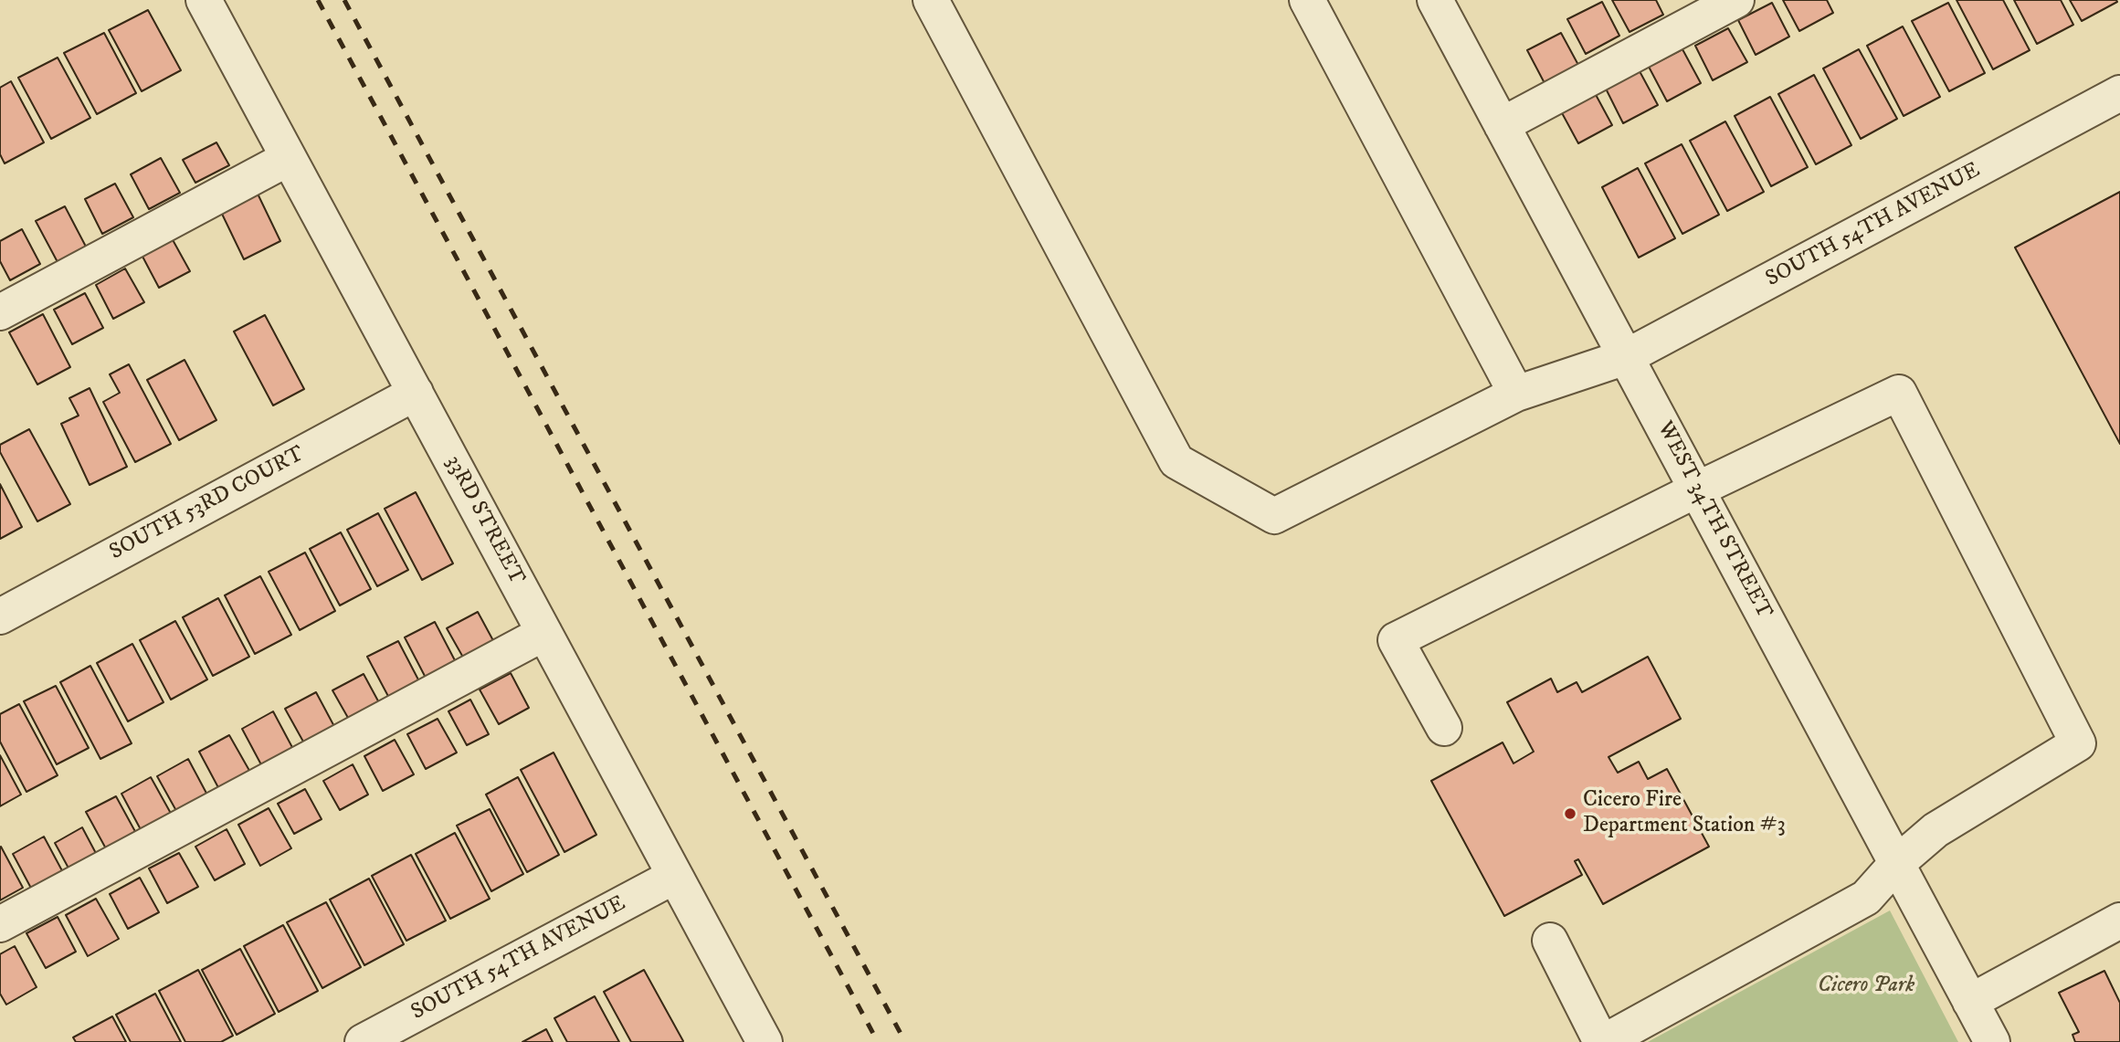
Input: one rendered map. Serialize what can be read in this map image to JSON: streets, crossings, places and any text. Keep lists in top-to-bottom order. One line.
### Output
{"streets":{"street":["SOUTH 54TH AVENUE","SOUTH 53RD COURT","33RD STREET","WEST 34TH STREET"]},"crossings":[["SOUTH 54TH AVENUE","33RD STREET"],["SOUTH 54TH AVENUE","WEST 34TH STREET"],["SOUTH 53RD COURT","33RD STREET"]],"parks":["Cicero Park"],"places":["Cicero Fire Department Station #3"]}
